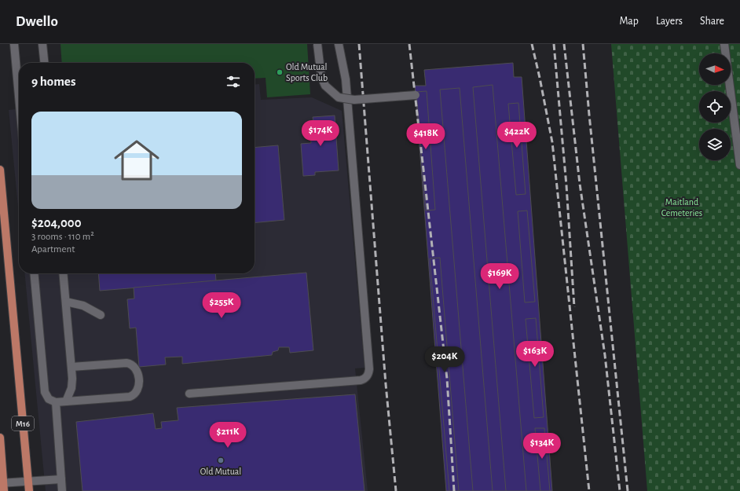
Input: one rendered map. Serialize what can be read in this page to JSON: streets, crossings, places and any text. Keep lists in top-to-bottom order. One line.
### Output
{"streets":{"main road":["M16"]},"parks":["Maitland Cemeteries"],"places":["Old Mutual Sports Club","Old Mutual"],"north":"right","page":{"header":"Dwello","nav":["Map","Layers","Share"],"heading":"9 homes","list":[{"name":"$204,000","note":"3 rooms · 110 m² · Apartment"}],"price":["$174K","$422K","$418K","$169K","$255K","$163K","$204K","$211K","$134K"]}}
